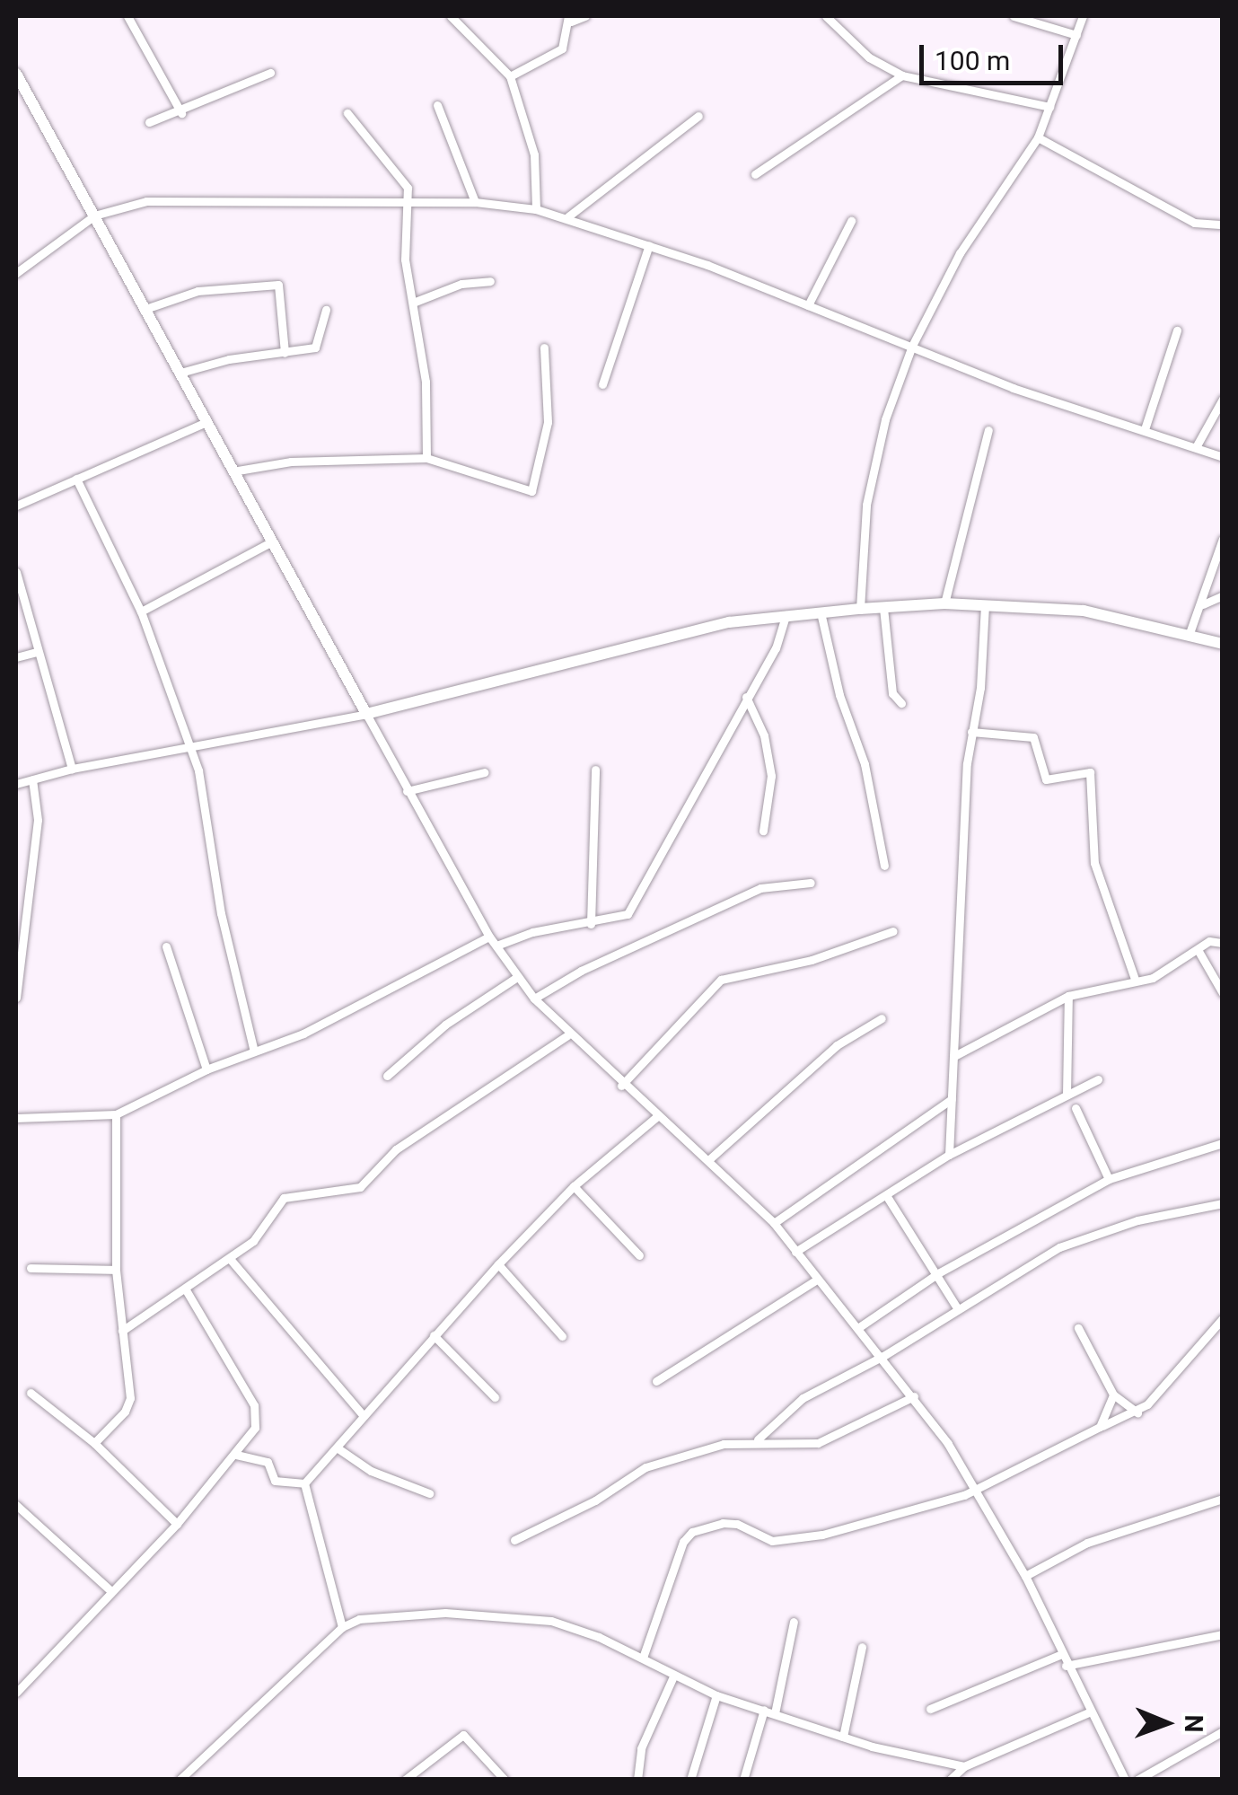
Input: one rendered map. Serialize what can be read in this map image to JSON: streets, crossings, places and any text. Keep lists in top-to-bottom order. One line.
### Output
{"scale_bar":"100 m","north":"right"}
